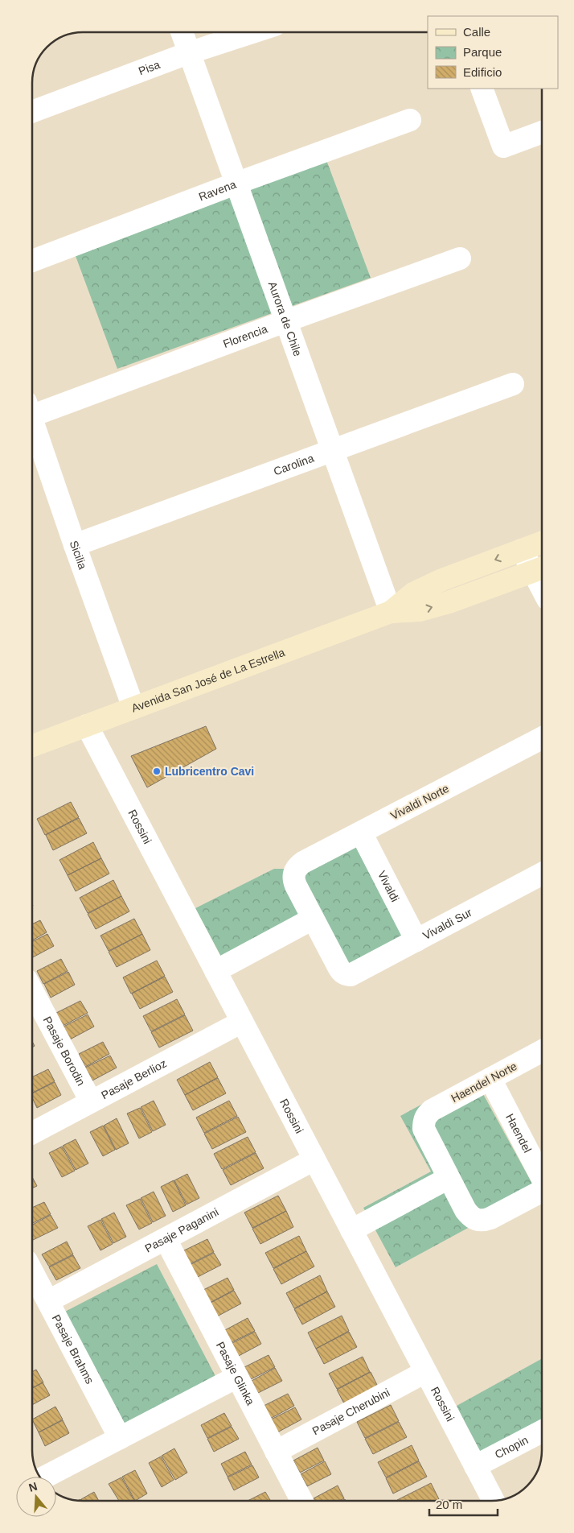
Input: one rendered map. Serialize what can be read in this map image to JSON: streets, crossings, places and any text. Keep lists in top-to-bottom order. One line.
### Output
{"streets":{"main road":["Avenida San José de La Estrella"],"street":["Pisa","Ravena","Aurora de Chile","Florencia","Carolina","Sicilia","Vivaldi Norte","Rossini","Vivaldi","Vivaldi Sur","Pasaje Borodin","Pasaje Berlioz","Haendel Norte","Haendel","Pasaje Paganini","Pasaje Brahms","Pasaje Glinka","Pasaje Cherubini","Chopin"]},"crossings":[["Pisa","Aurora de Chile"],["Ravena","Aurora de Chile"],["Aurora de Chile","Florencia"],["Aurora de Chile","Carolina"],["Aurora de Chile","Avenida San José de La Estrella"],["Carolina","Sicilia"],["Sicilia","Avenida San José de La Estrella"],["Avenida San José de La Estrella","Rossini"],["Vivaldi Norte","Vivaldi"],["Vivaldi Norte","Vivaldi Sur"],["Rossini","Pasaje Berlioz"],["Rossini","Pasaje Paganini"],["Rossini","Pasaje Cherubini"],["Rossini","Chopin"],["Vivaldi","Vivaldi Sur"],["Pasaje Borodin","Pasaje Berlioz"],["Haendel Norte","Haendel"],["Pasaje Paganini","Pasaje Brahms"],["Pasaje Paganini","Pasaje Glinka"],["Pasaje Glinka","Pasaje Cherubini"]],"places":["Lubricentro Cavi"],"legend":["Calle","Parque","Edificio"],"scale_bar":"20 m","north":"top"}
